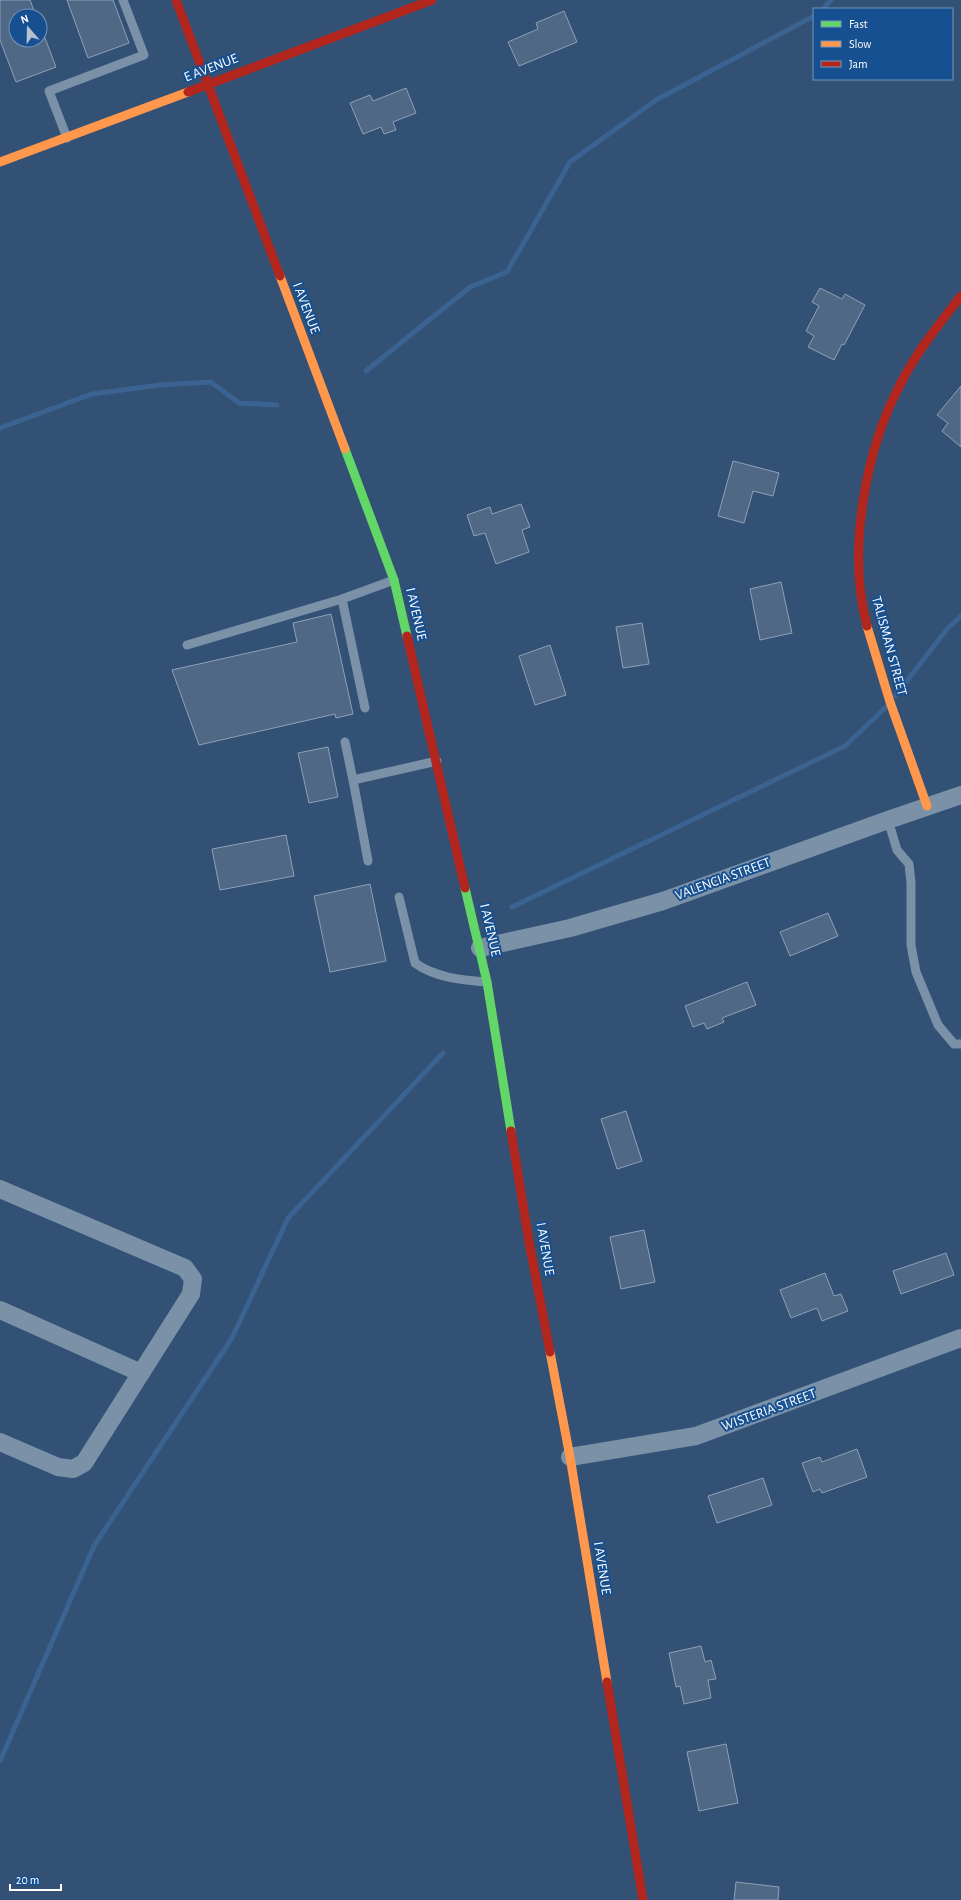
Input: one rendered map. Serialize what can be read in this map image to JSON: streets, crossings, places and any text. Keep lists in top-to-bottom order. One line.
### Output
{"streets":{"main road":["E AVENUE","I AVENUE","TALISMAN STREET"],"street":["VALENCIA STREET","WISTERIA STREET"]},"crossings":[["E AVENUE","I AVENUE"],["I AVENUE","VALENCIA STREET"],["I AVENUE","WISTERIA STREET"],["TALISMAN STREET","VALENCIA STREET"]],"legend":["Fast","Slow","Jam"],"scale_bar":"20 m","north":"top"}
